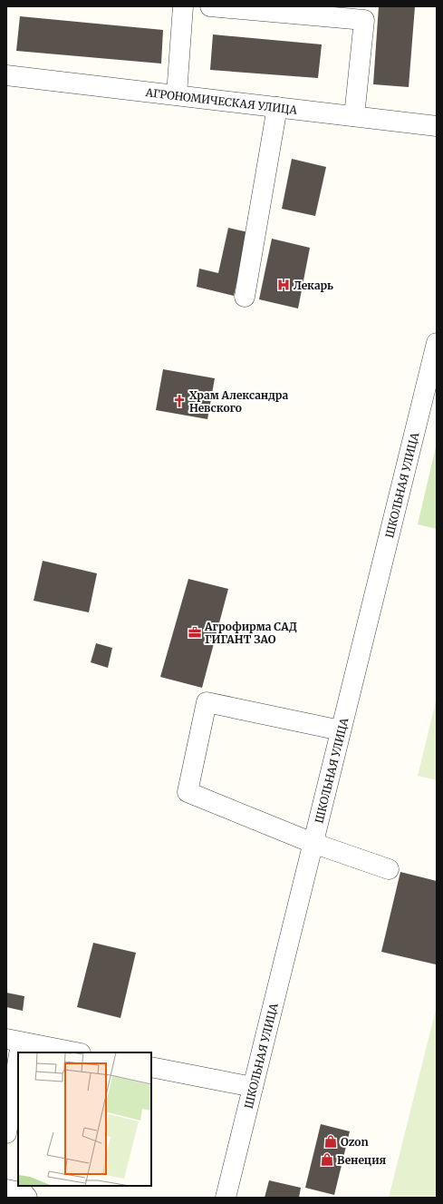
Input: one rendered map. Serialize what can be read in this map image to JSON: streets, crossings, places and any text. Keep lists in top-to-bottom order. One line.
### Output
{"streets":{"street":["АГРОНОМИЧЕСКАЯ УЛИЦА","ШКОЛЬНАЯ УЛИЦА"]},"places":{"hospital":["Лекарь"],"church":["Храм Александра Невского"],"office":["Агрофирма САД ГИГАНТ ЗАО"],"shop":["Ozon","Венеция"]}}
